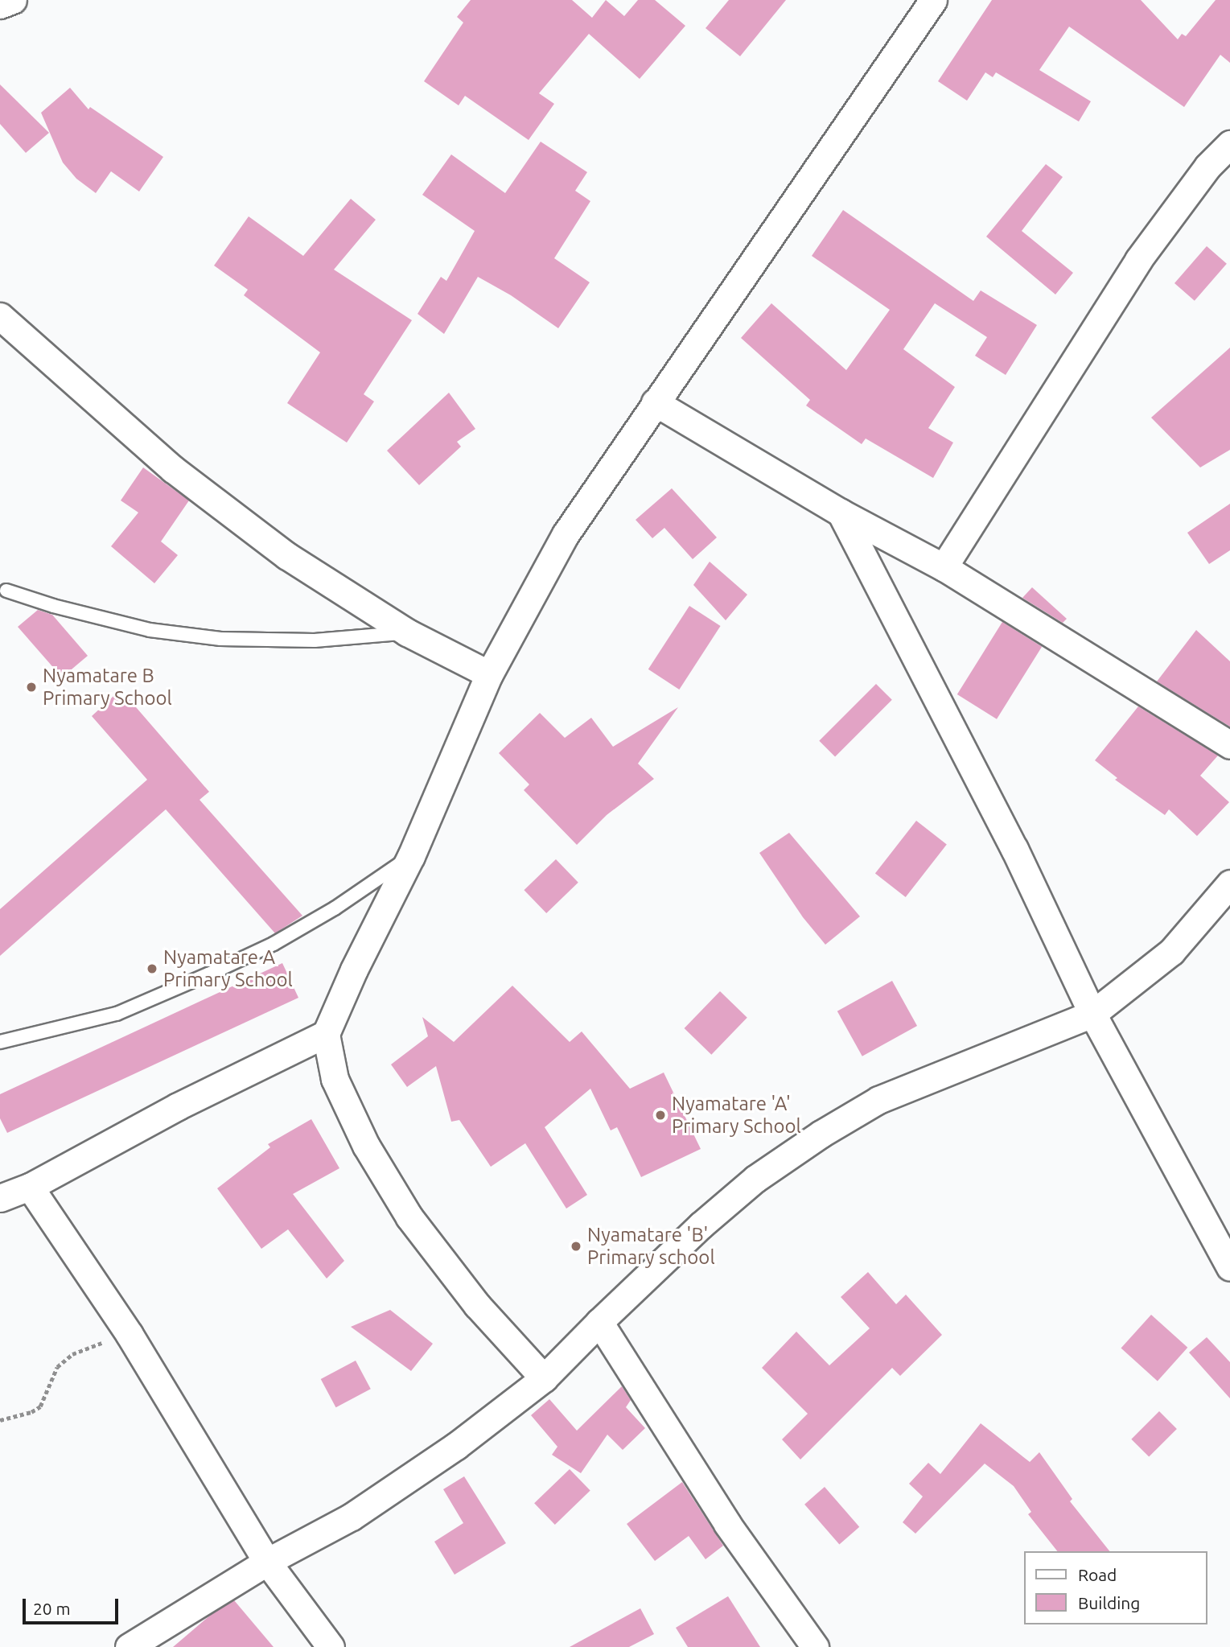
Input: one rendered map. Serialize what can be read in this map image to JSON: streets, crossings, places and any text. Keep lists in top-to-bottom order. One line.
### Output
{"places":["Nyamatare B Primary School","Nyamatare A Primary School","Nyamatare 'A' Primary School","Nyamatare 'B' Primary school"],"legend":["Road","Building"],"scale_bar":"20 m"}
